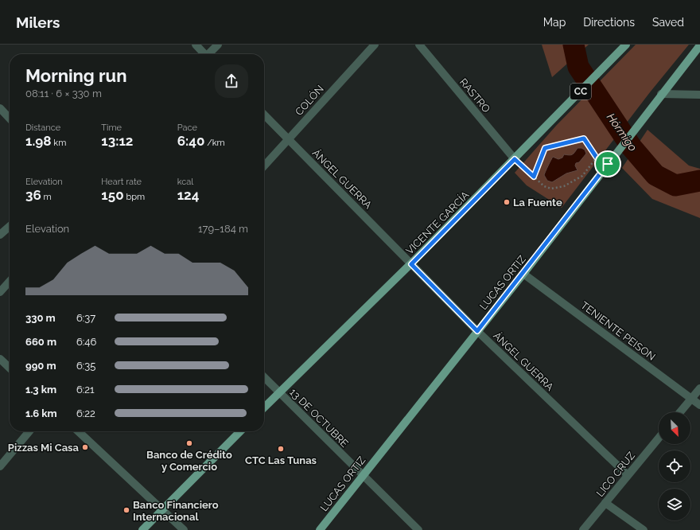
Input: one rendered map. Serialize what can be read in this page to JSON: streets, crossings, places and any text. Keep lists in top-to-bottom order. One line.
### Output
{"streets":{"main road":["CC","VICENTE GARCÍA","LUCAS ORTIZ"],"street":["RASTRO","COLÓN","ÁNGEL GUERRA","TENIENTE PEISON","13 DE OCTUBRE","LICO CRUZ"]},"crossings":[["RASTRO","VICENTE GARCÍA"],["COLÓN","ÁNGEL GUERRA"],["ÁNGEL GUERRA","VICENTE GARCÍA"],["ÁNGEL GUERRA","LUCAS ORTIZ"],["ÁNGEL GUERRA","LICO CRUZ"],["VICENTE GARCÍA","13 DE OCTUBRE"],["LUCAS ORTIZ","TENIENTE PEISON"],["LUCAS ORTIZ","13 DE OCTUBRE"]],"water":["Hórmigo"],"places":["La Fuente","Banco de Crédito y Comercio","Pizzas Mi Casa","CTC Las Tunas","Banco Financiero Internacional"],"north":"bottom right","page":{"header":"Milers","nav":["Map","Directions","Saved"],"heading":["Morning run","08:11 · 6 × 330 m"],"stats":[["Distance","1.98 km"],["Time","13:12"],["Pace","6:40 /km"],["Elevation","36 m"],["Heart rate","150 bpm"],["kcal","124"]],"chart":["Elevation","179–184 m"],"list":[{"name":"330 m","note":"6:37"},{"name":"660 m","note":"6:46"},{"name":"990 m","note":"6:35"},{"name":"1.3 km","note":"6:21"},{"name":"1.6 km","note":"6:22"}]}}
